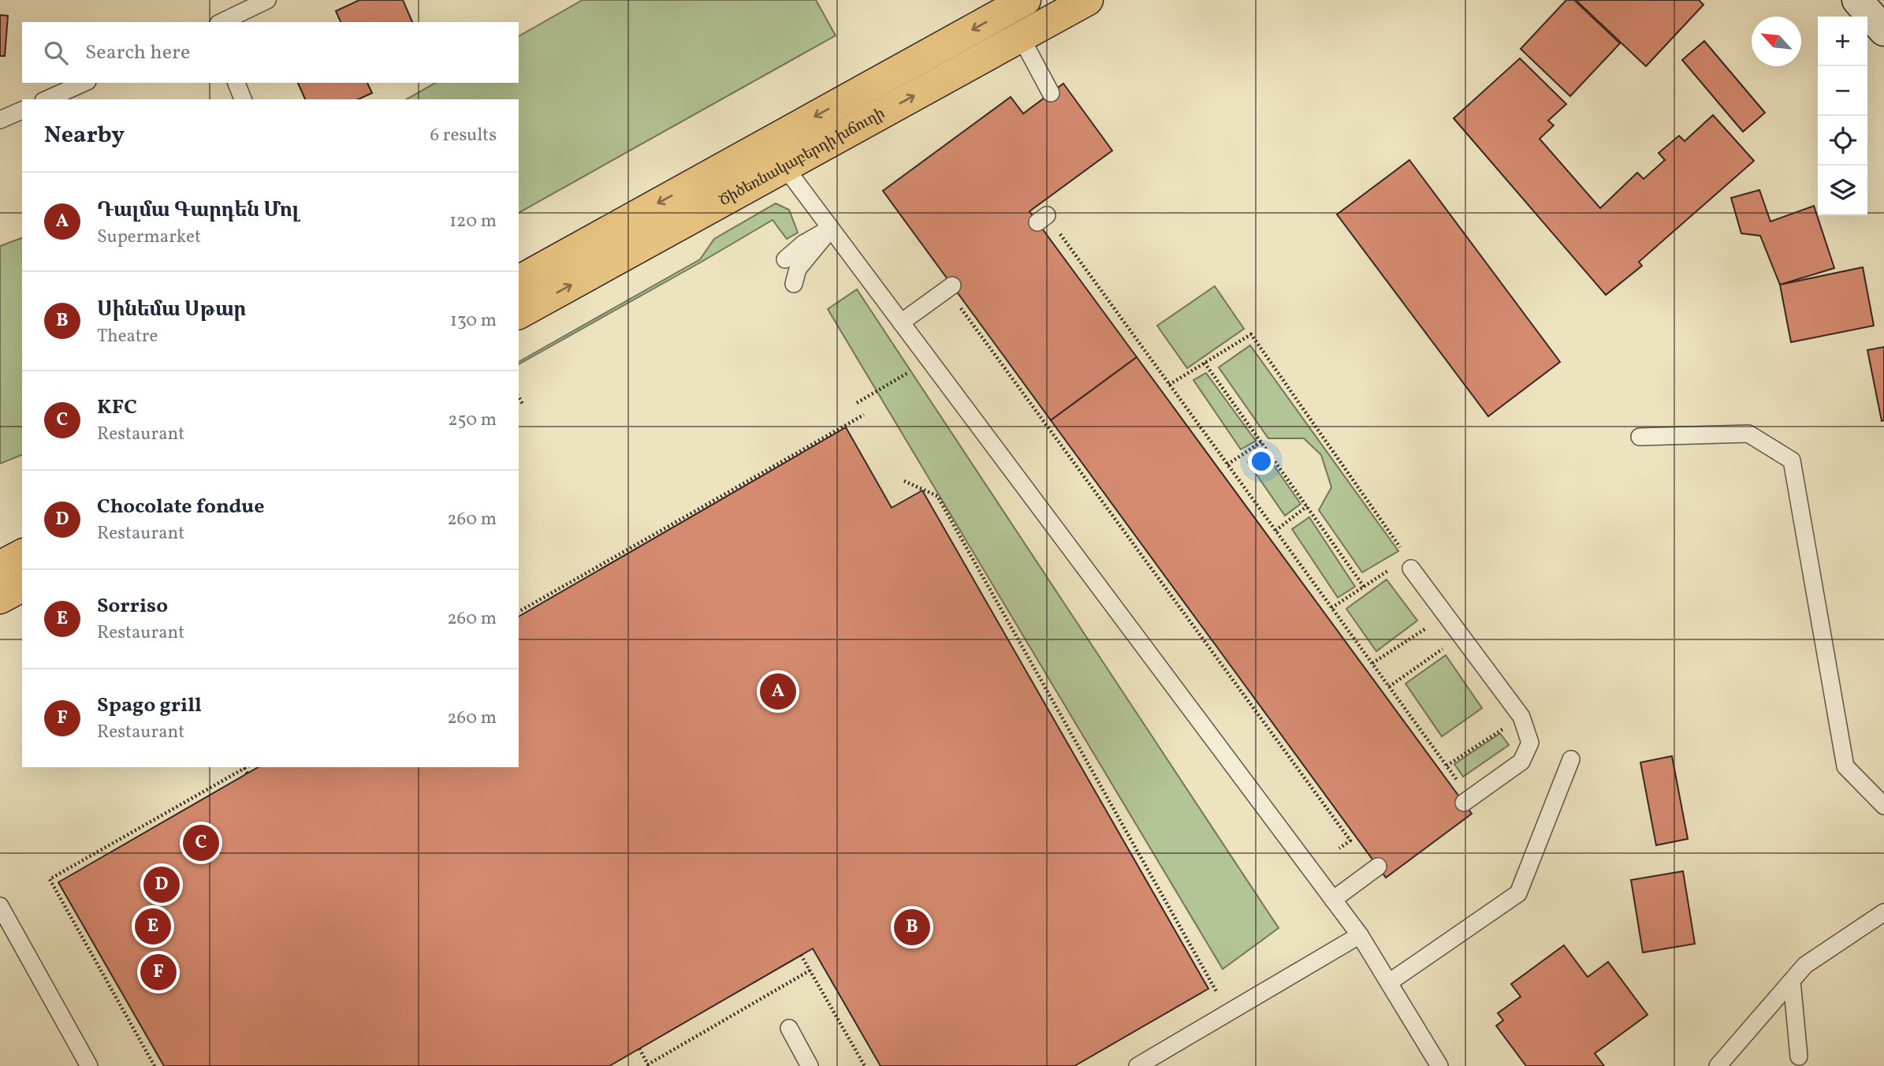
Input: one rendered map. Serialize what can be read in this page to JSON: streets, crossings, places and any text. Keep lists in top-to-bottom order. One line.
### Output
{"streets":{"main road":["Ծիծեռնակաբերդի խճուղի"]},"north":"top left","page":{"map_buttons":["+","−"],"search":"Search here","heading":["Nearby","6 results"],"list":[{"mark":"A","name":"Դալմա Գարդեն Մոլ","note":"Supermarket","value":"120 m"},{"mark":"B","name":"Սինեմա Սթար","note":"Theatre","value":"130 m"},{"mark":"C","name":"KFC","note":"Restaurant","value":"250 m"},{"mark":"D","name":"Chocolate fondue","note":"Restaurant","value":"260 m"},{"mark":"E","name":"Sorriso","note":"Restaurant","value":"260 m"},{"mark":"F","name":"Spago grill","note":"Restaurant","value":"260 m"}],"pins":["A","C","D","E","B","F"]}}
